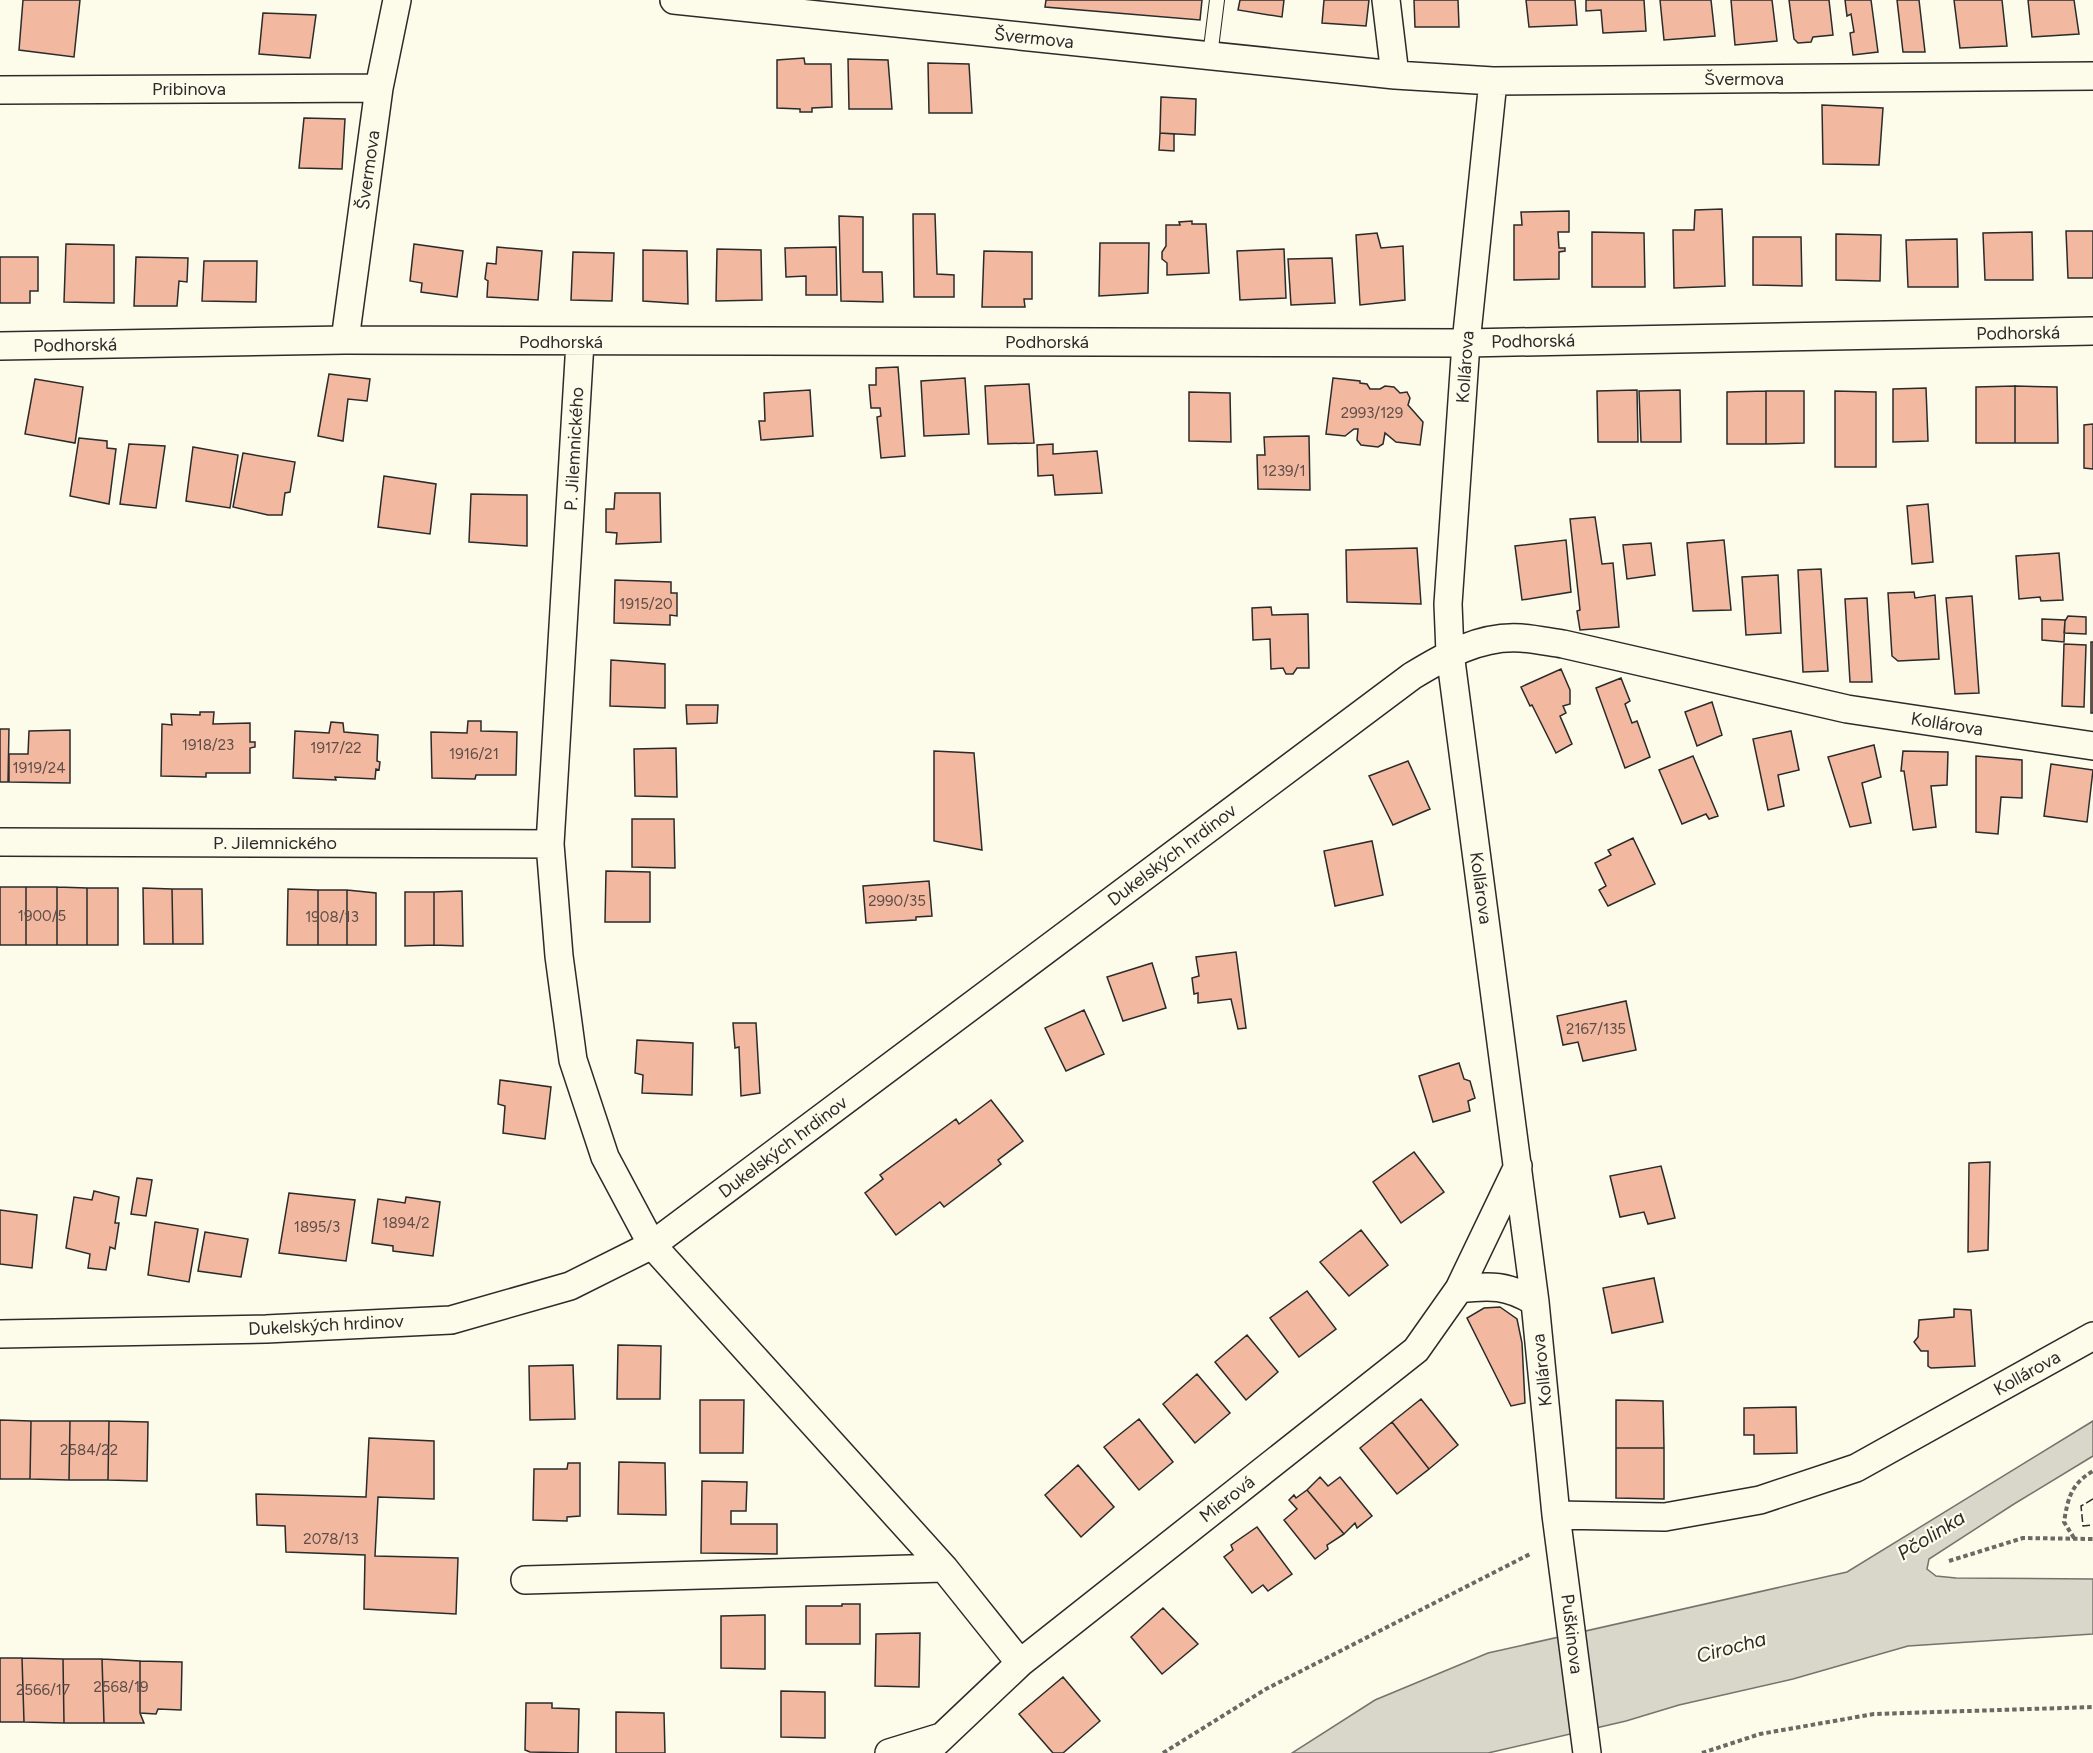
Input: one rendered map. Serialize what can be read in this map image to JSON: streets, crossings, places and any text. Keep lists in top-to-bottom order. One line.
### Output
{"streets":{"street":["Švermova","Pribinova","Podhorská","Kollárova","P. Jilemnického","Dukelských hrdinov","Mierová","Puškinova"]},"crossings":[["Švermova","Pribinova"],["Švermova","Podhorská"],["Švermova","Kollárova"],["Podhorská","Kollárova"],["Podhorská","P. Jilemnického"],["Kollárova","Dukelských hrdinov"],["Kollárova","Mierová"],["Kollárova","Puškinova"],["P. Jilemnického","Dukelských hrdinov"],["P. Jilemnického","Mierová"]],"water":["Pčolinka","Cirocha"],"house_numbers":["2993/129","1239/1","1915/20","1918/23","1917/22","1916/21","1919/24","2990/35","1900/5","1908/13","2167/135","1894/2","1895/3","2584/22","2078/13","2568/19","2566/17"]}
